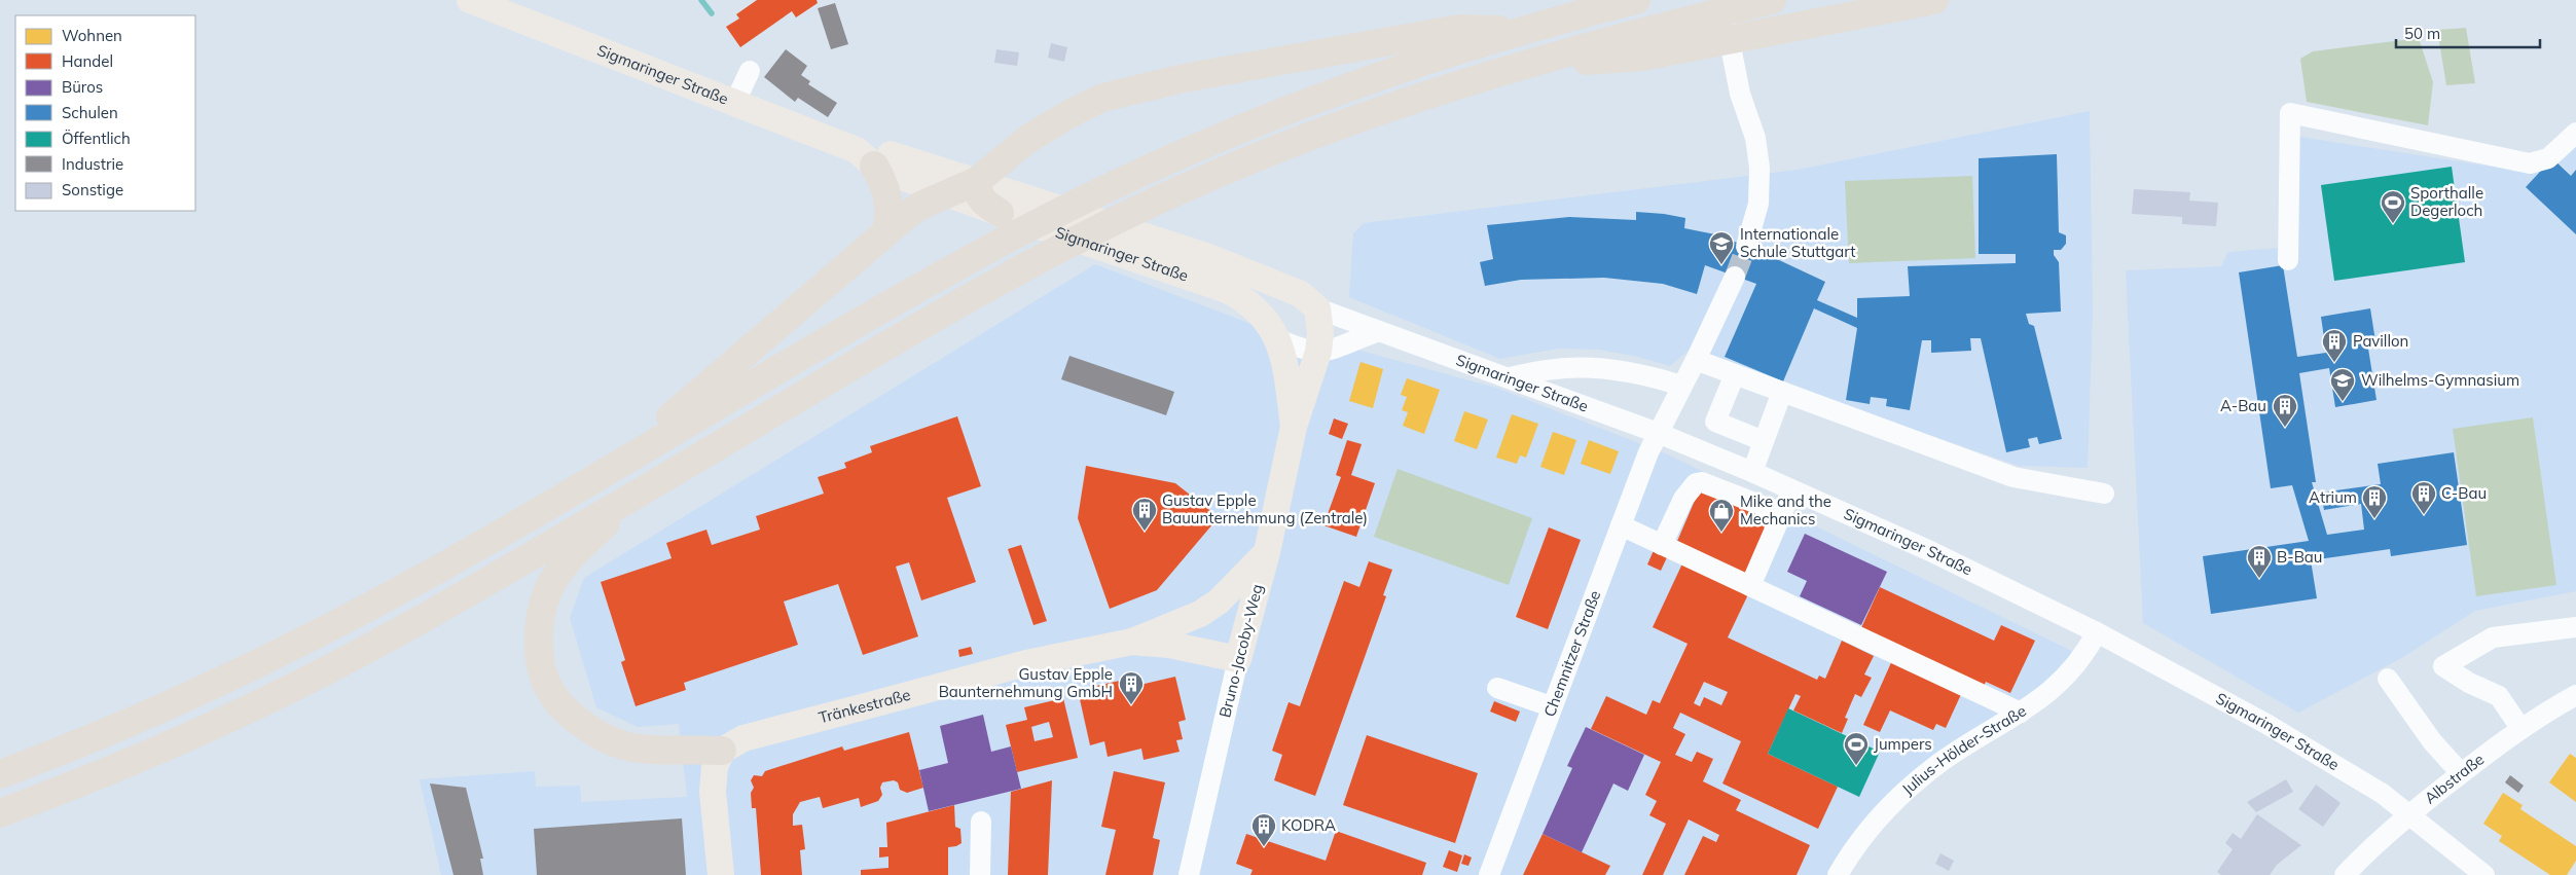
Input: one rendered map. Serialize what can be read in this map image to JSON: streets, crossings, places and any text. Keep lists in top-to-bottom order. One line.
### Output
{"streets":{"main road":["Sigmaringer Straße","Bruno-Jacoby-Weg","Tränkestraße"],"street":["Chemnitzer Straße","Julius-Hölder-Straße","Albstraße"]},"crossings":[["Sigmaringer Straße","Bruno-Jacoby-Weg"],["Sigmaringer Straße","Chemnitzer Straße"],["Sigmaringer Straße","Julius-Hölder-Straße"],["Sigmaringer Straße","Albstraße"],["Bruno-Jacoby-Weg","Tränkestraße"]],"places":{"sports":["Sporthalle Degerloch","Jumpers"],"school or university":["Internationale Schule Stuttgart","Wilhelms-Gymnasium"],"building":["Pavillon","A-Bau","C-Bau","Atrium","Gustav Epple Bauunternehmung (Zentrale)","B-Bau","Gustav Epple Baunternehmung GmbH","KODRA"],"shop":["Mike and the Mechanics"]},"legend":["Wohnen","Handel","Büros","Schulen","Öffentlich","Industrie","Sonstige"],"scale_bar":"50 m"}
